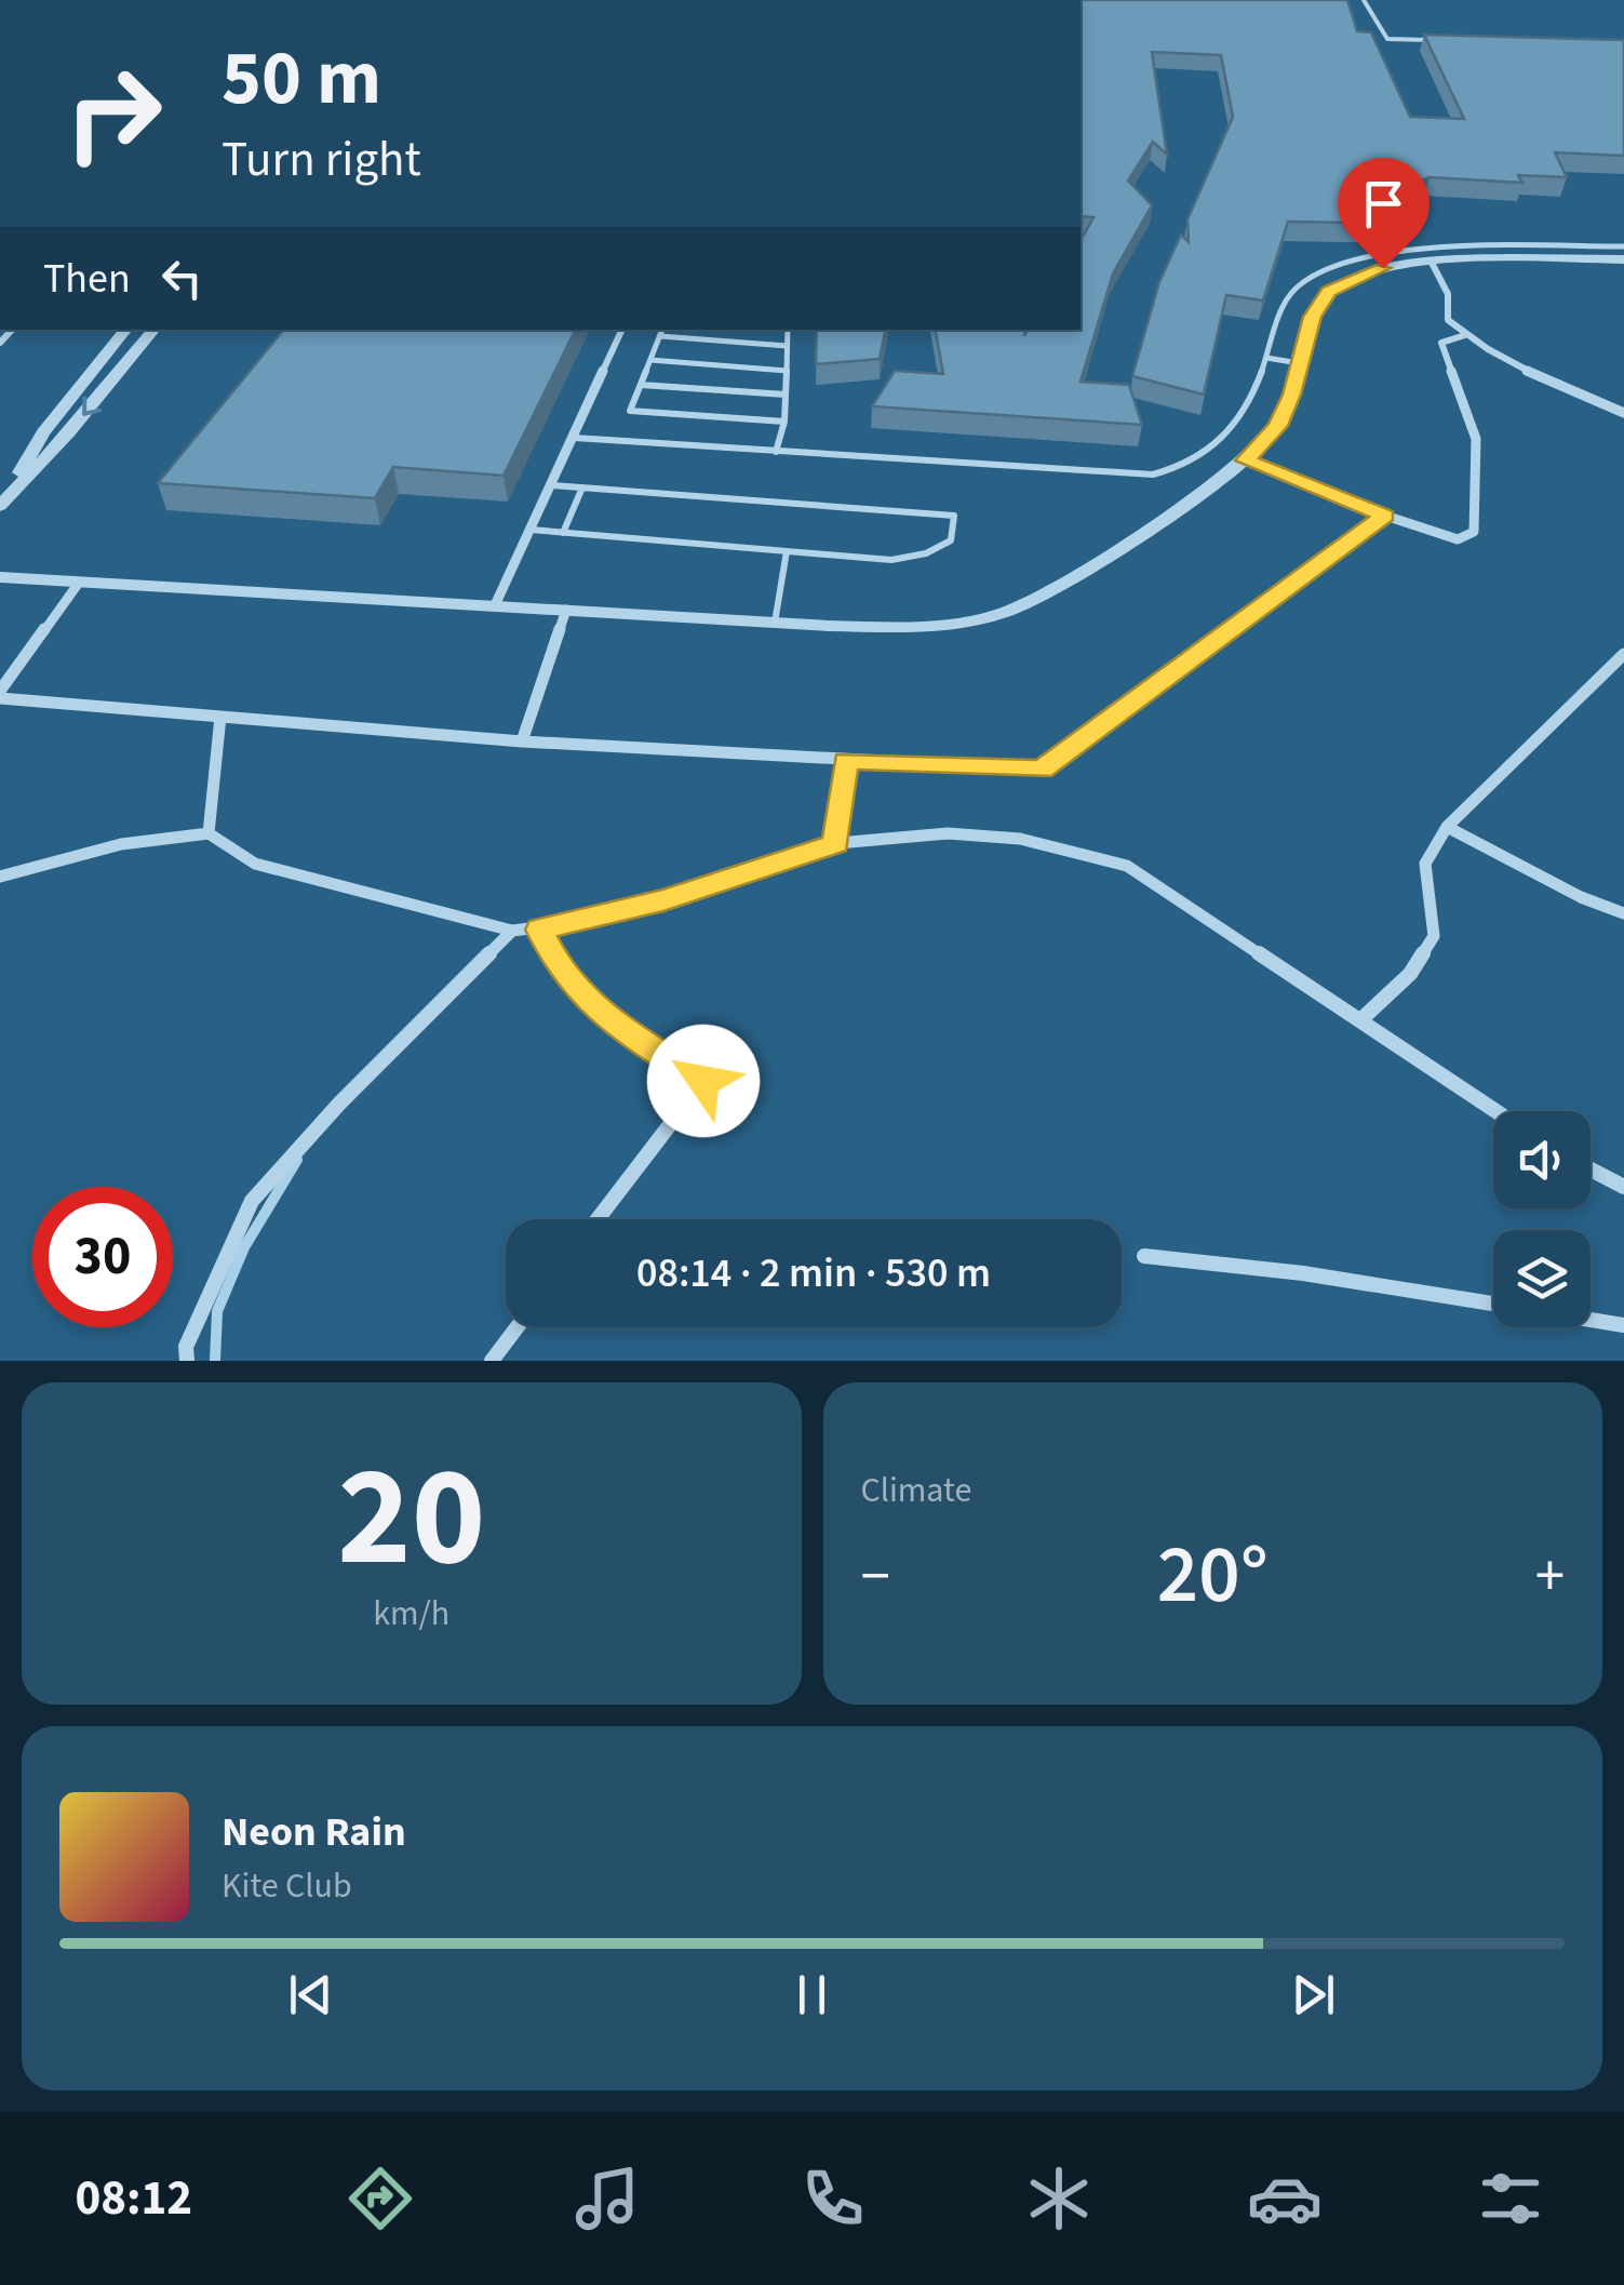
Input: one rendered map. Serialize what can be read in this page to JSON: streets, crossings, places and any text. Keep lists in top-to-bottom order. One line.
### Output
{"page":{"turn":["50 m","Turn right"],"then":"Then","limit":"30","trip":"08:14 · 2 min · 530 m","tile":[["20","km/h"],"Climate"],"heat":["−","20°","+"],"song":["Neon Rain","Kite Club"],"tabs":"08:12"}}
